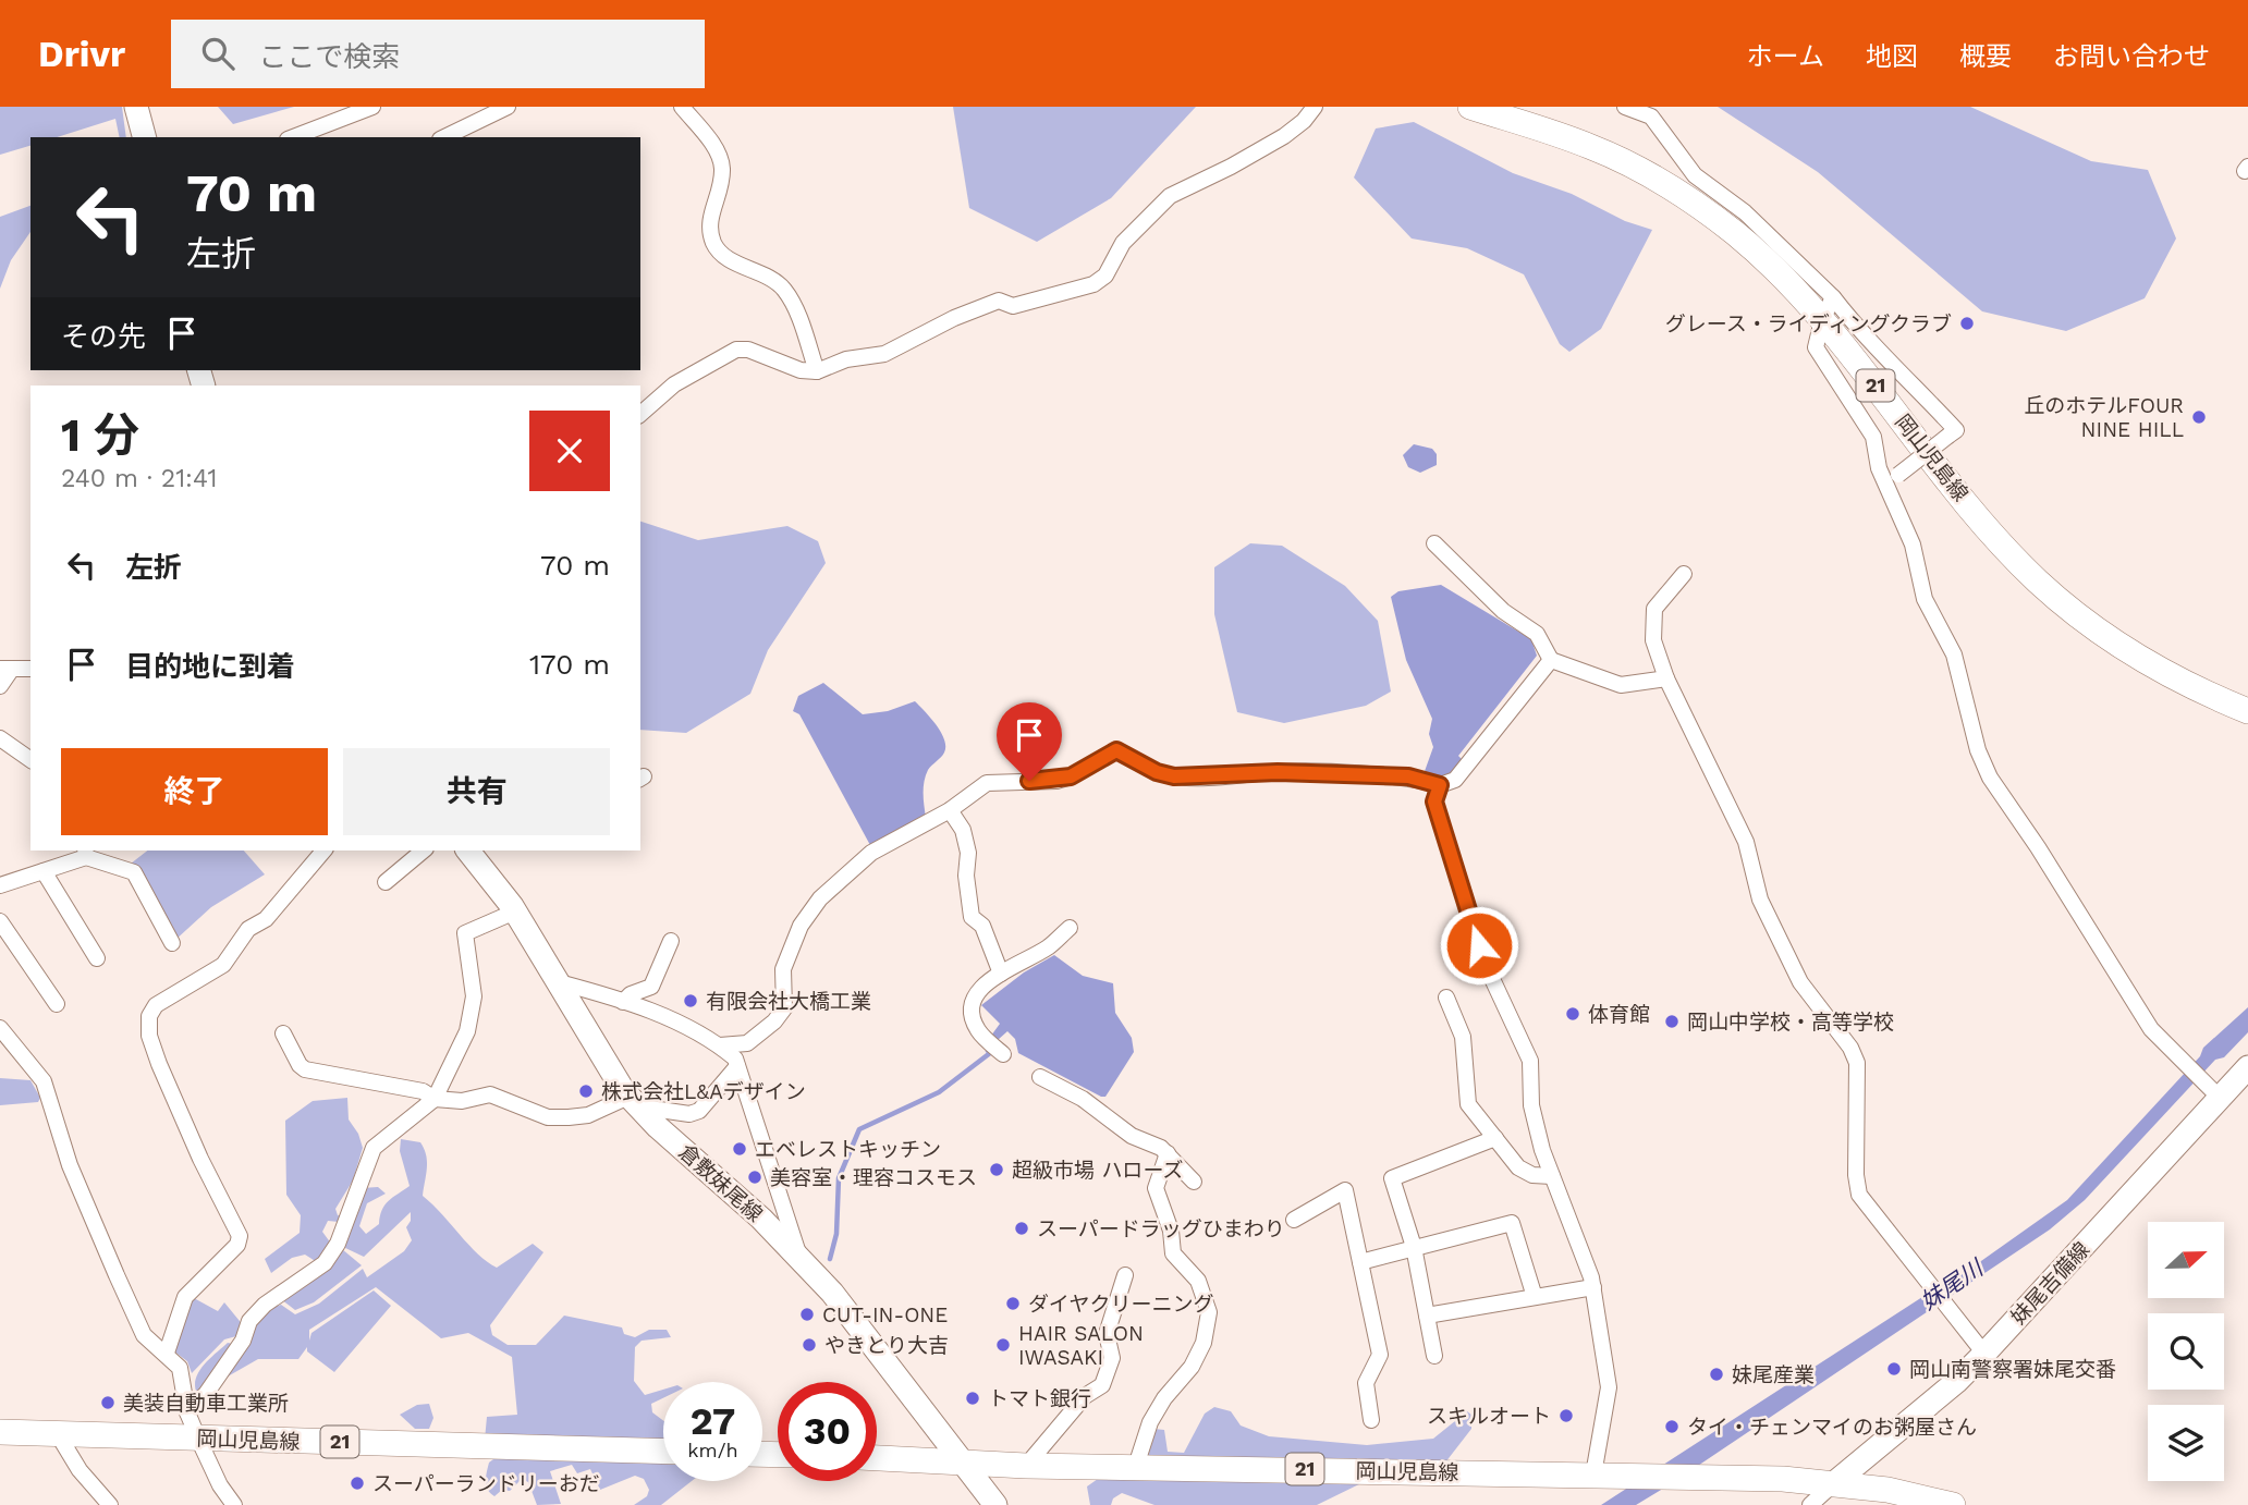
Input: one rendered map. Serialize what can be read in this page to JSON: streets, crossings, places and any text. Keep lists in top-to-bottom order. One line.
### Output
{"streets":{"main road":["21","岡山児島線","倉敷妹尾線","妹尾吉備線"]},"crossings":[["岡山児島線","倉敷妹尾線"],["岡山児島線","妹尾吉備線"]],"water":["妹尾川"],"places":["グレース・ライディングクラブ","丘のホテルFOUR NINE HILL","有限会社大橋工業","体育館","岡山中学校・高等学校","株式会社L&Aデザイン","エベレストキッチン","超級市場 ハローズ","美容室・理容コスモス","スーパードラッグひまわり","ダイヤクリーニング","CUT-IN-ONE","やきとり大吉","HAIR SALON IWASAKI","岡山南警察署妹尾交番","妹尾産業","トマト銀行","美装自動車工業所","スキルオート","タイ・チェンマイのお粥屋さん","スーパーランドリーおだ"],"north":"right","page":{"header":"Drivr","search":"ここで検索","nav":["ホーム","地図","概要","お問い合わせ"],"turn":["70 m","左折"],"then":"その先","heading":["1 分","240 m · 21:41"],"list":[{"name":"左折","value":"70 m"},{"name":"目的地に到着","value":"170 m"}],"buttons":["終了","共有"],"speed":"27 km/h","limit":"30"}}
